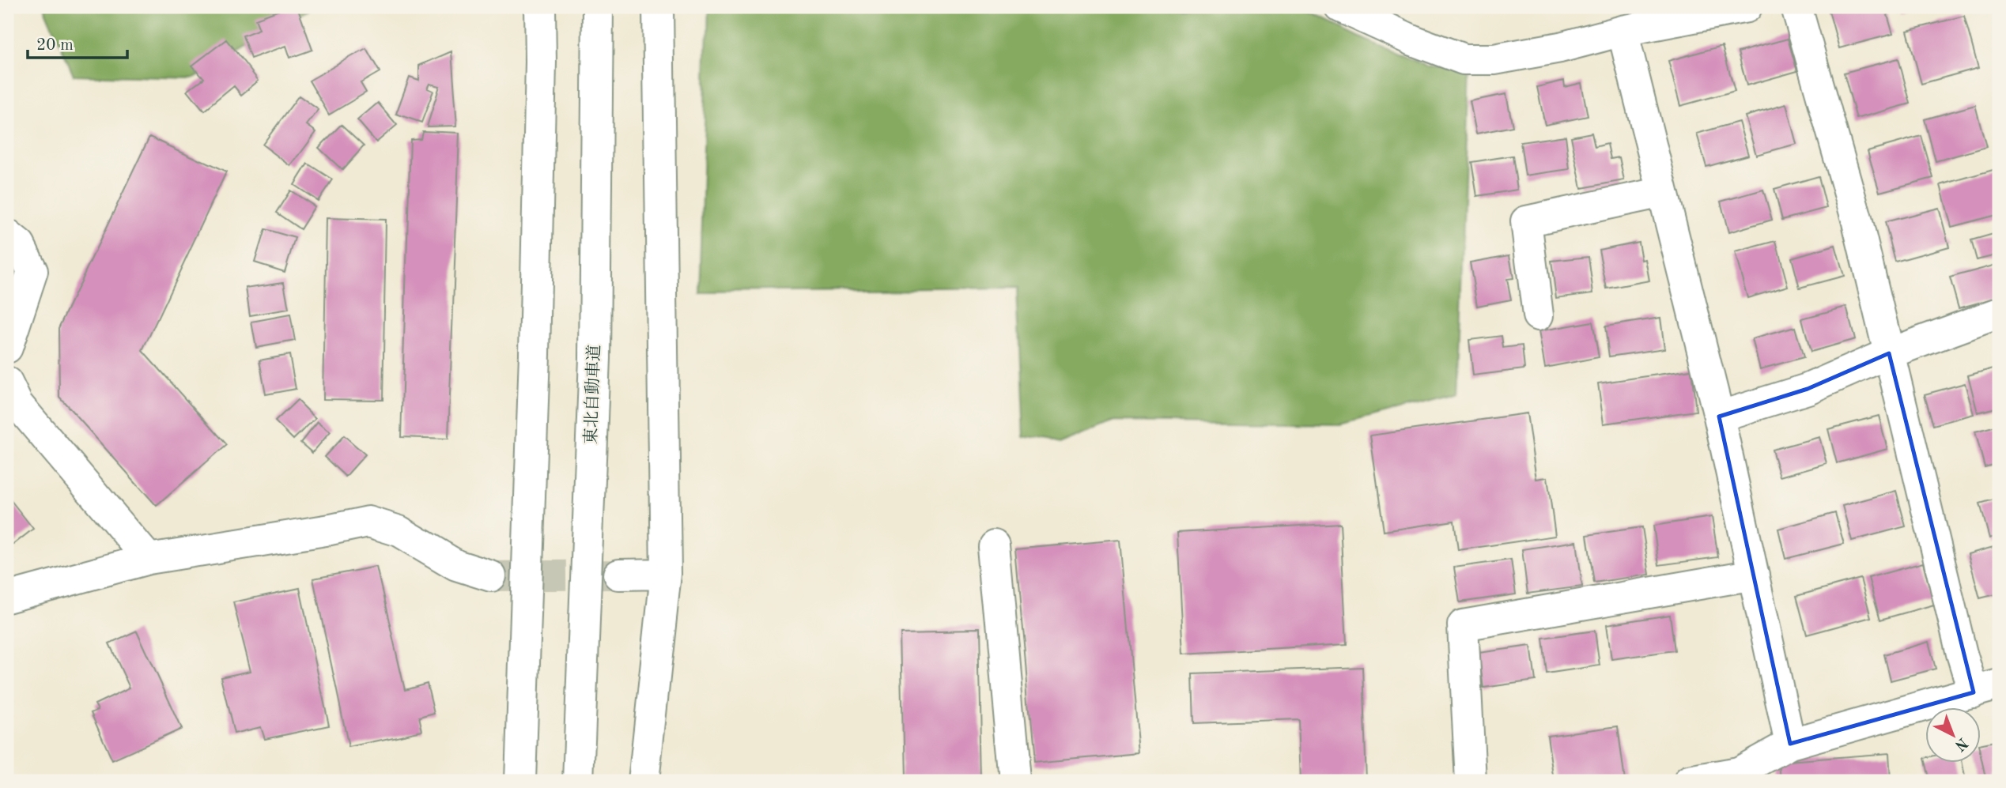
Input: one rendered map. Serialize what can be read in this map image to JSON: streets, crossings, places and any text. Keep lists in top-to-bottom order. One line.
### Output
{"streets":{"main road":["東北自動車道"]},"scale_bar":"20 m","north":"bottom right"}
